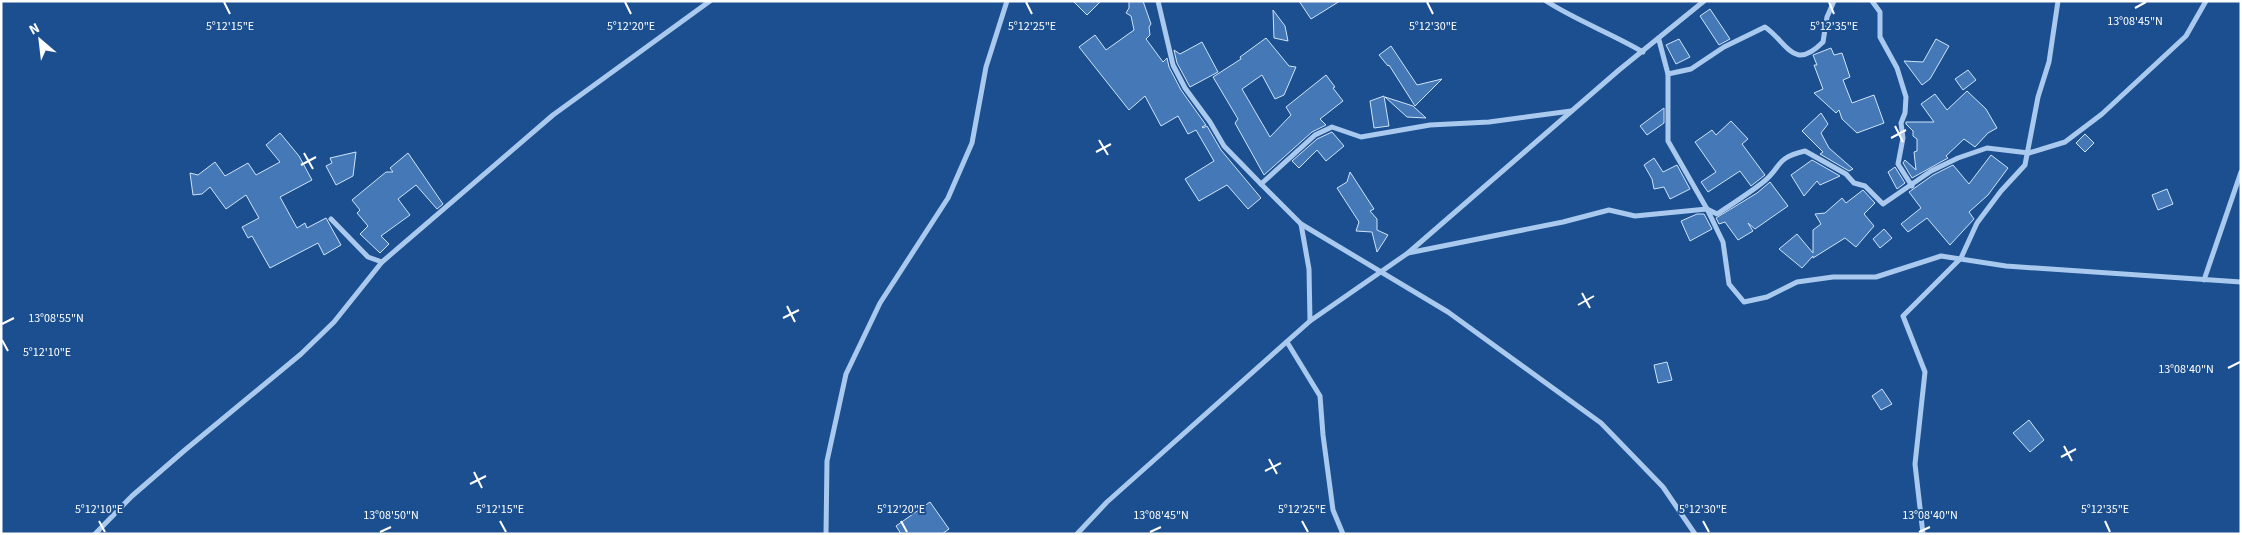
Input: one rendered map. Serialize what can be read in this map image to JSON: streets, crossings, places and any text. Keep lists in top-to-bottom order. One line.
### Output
{"north":"top left","coordinates":["13°08'45\"N","5°12'15\"E","5°12'20\"E","5°12'25\"E","5°12'30\"E","5°12'35\"E","13°08'55\"N","5°12'10\"E","13°08'40\"N","13°08'50\"N"]}
